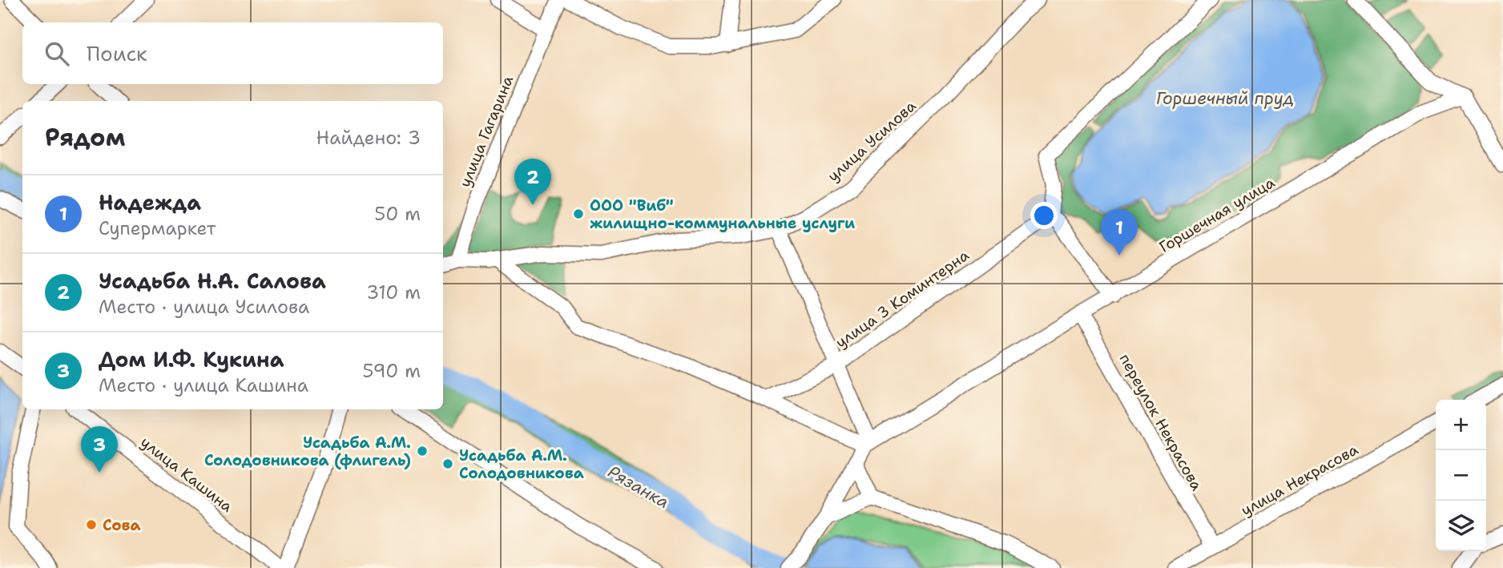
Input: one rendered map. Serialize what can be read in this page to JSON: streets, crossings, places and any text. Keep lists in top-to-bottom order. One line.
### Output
{"streets":{"street":["улица Гагарина","улица Усилова","Горшечная улица","улица 3 Коминтерна","переулок Некрасова","улица Кашина","улица Некрасова"]},"crossings":[["улица Гагарина","улица Усилова"],["Горшечная улица","переулок Некрасова"],["переулок Некрасова","улица Некрасова"]],"water":["Горшечный пруд","Рязанка"],"places":["ООО \"Виб\" жилищно-коммунальные услуги","Усадьба А.М. Солодовникова (флигель)","Усадьба А.М. Солодовникова","Сова"],"page":{"search":"Поиск","heading":["Рядом","Найдено: 3"],"pins":["2","1","3"],"list":[{"mark":"1","name":"Надежда","note":"Супермаркет","value":"50 m"},{"mark":"2","name":"Усадьба Н.А. Салова","note":"Место · улица Усилова","value":"310 m"},{"mark":"3","name":"Дом И.Ф. Кукина","note":"Место · улица Кашина","value":"590 m"}],"map_buttons":["+","−"]}}
